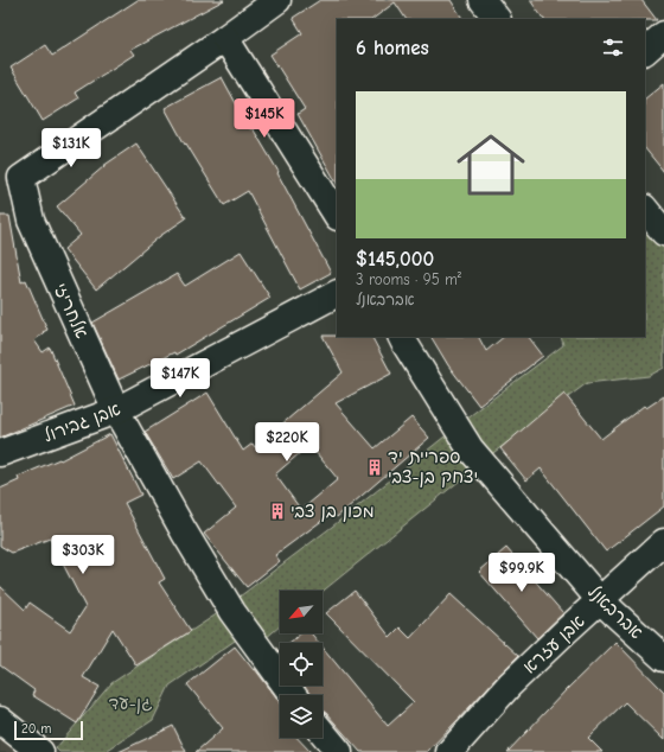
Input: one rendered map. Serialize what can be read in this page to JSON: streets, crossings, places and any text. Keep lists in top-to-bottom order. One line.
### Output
{"streets":{"street":["אלחריזי","אבן גבירול","אברבאנל","אבן עזרא"]},"crossings":[["אלחריזי","אבן גבירול"],["אברבאנל","אבן עזרא"]],"parks":["גן-עד"],"places":{"building":["ספריית יד יצחק בן-צבי","מכון בן צבי"]},"scale_bar":"20 m","north":"bottom left","page":{"heading":"6 homes","list":[{"name":"$145,000","note":"3 rooms · 95 m² · אברבאנל"}],"price":["$145K","$131K","$147K","$220K","$303K","$99.9K"],"scale":"20 m"}}
